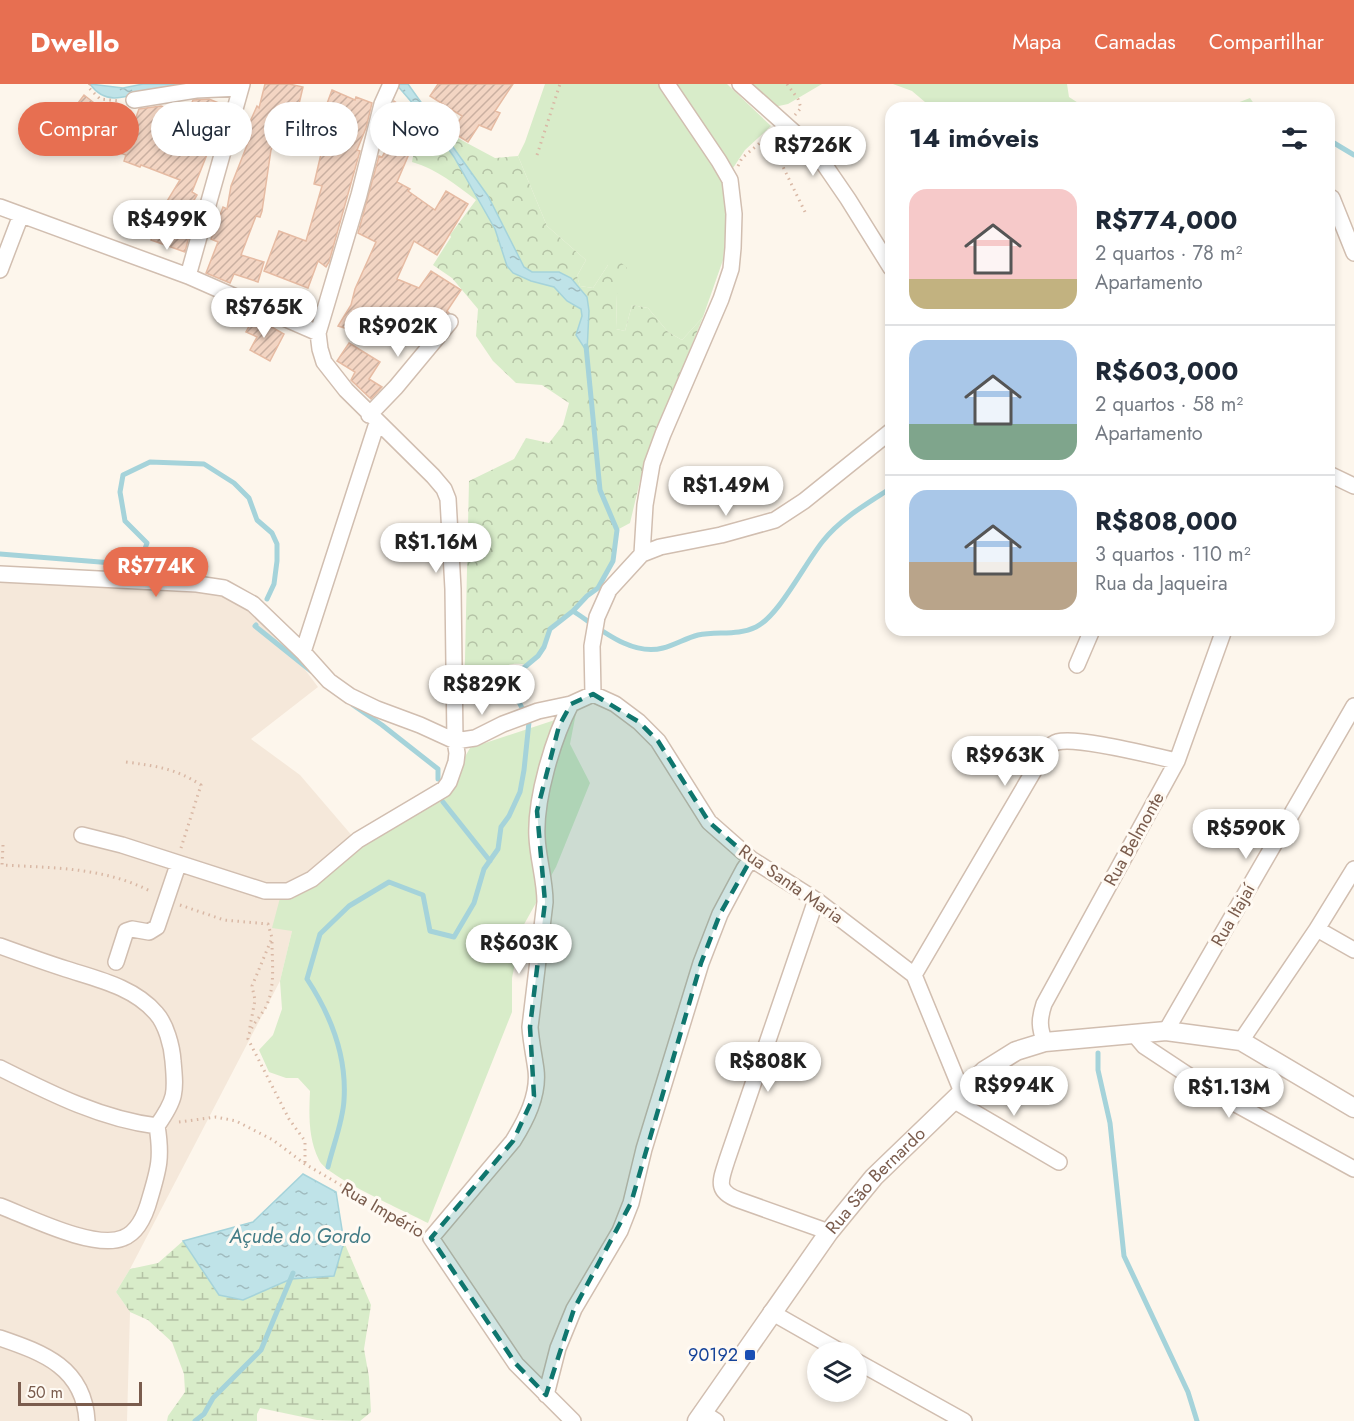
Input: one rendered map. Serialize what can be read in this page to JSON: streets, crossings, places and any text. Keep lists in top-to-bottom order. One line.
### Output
{"streets":{"street":["Rua Belmonte","Rua Santa Maria","Rua Itajaí","Rua São Bernardo","Rua Império"]},"crossings":[["Rua Belmonte","Rua São Bernardo"],["Rua Itajaí","Rua São Bernardo"]],"water":["Açude do Gordo"],"places":{"transit":["90192"]},"scale_bar":"50 m","page":{"header":"Dwello","nav":["Mapa","Camadas","Compartilhar"],"chip":["Comprar","Alugar","Filtros","Novo"],"heading":"14 imóveis","price":["R$726K","R$499K","R$765K","R$902K","R$1.49M","R$1.16M","R$774K","R$829K","R$963K","R$590K","R$603K","R$808K","R$994K","R$1.13M"],"list":[{"name":"R$774,000","note":"2 quartos · 78 m² · Apartamento"},{"name":"R$603,000","note":"2 quartos · 58 m² · Apartamento"},{"name":"R$808,000","note":"3 quartos · 110 m² · Rua da Jaqueira"}],"scale":"50 m"}}
